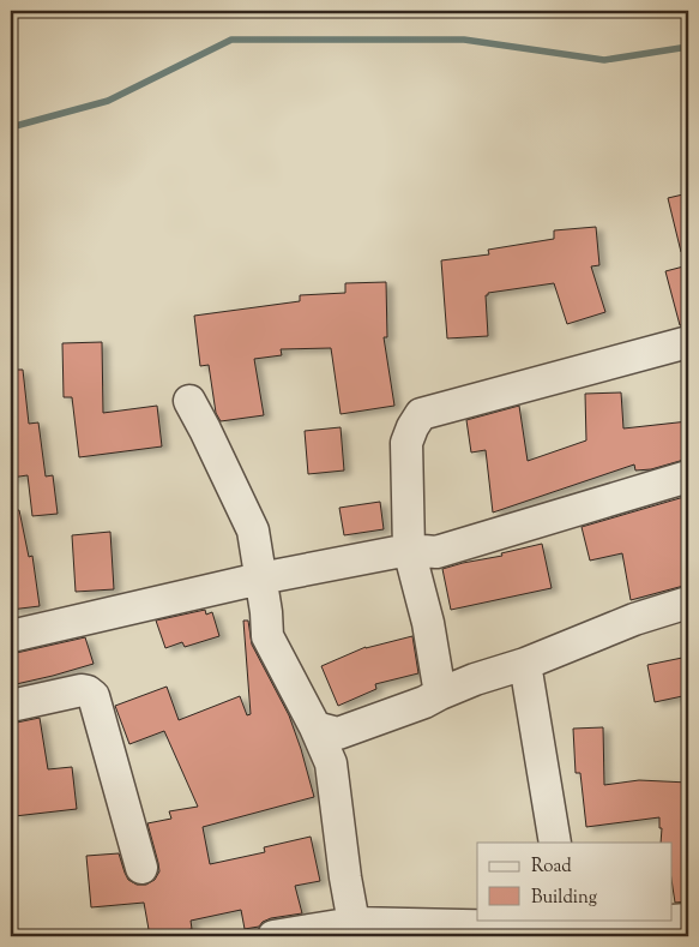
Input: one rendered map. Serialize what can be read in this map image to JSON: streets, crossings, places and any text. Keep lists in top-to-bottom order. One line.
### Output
{"legend":["Road","Building"]}
